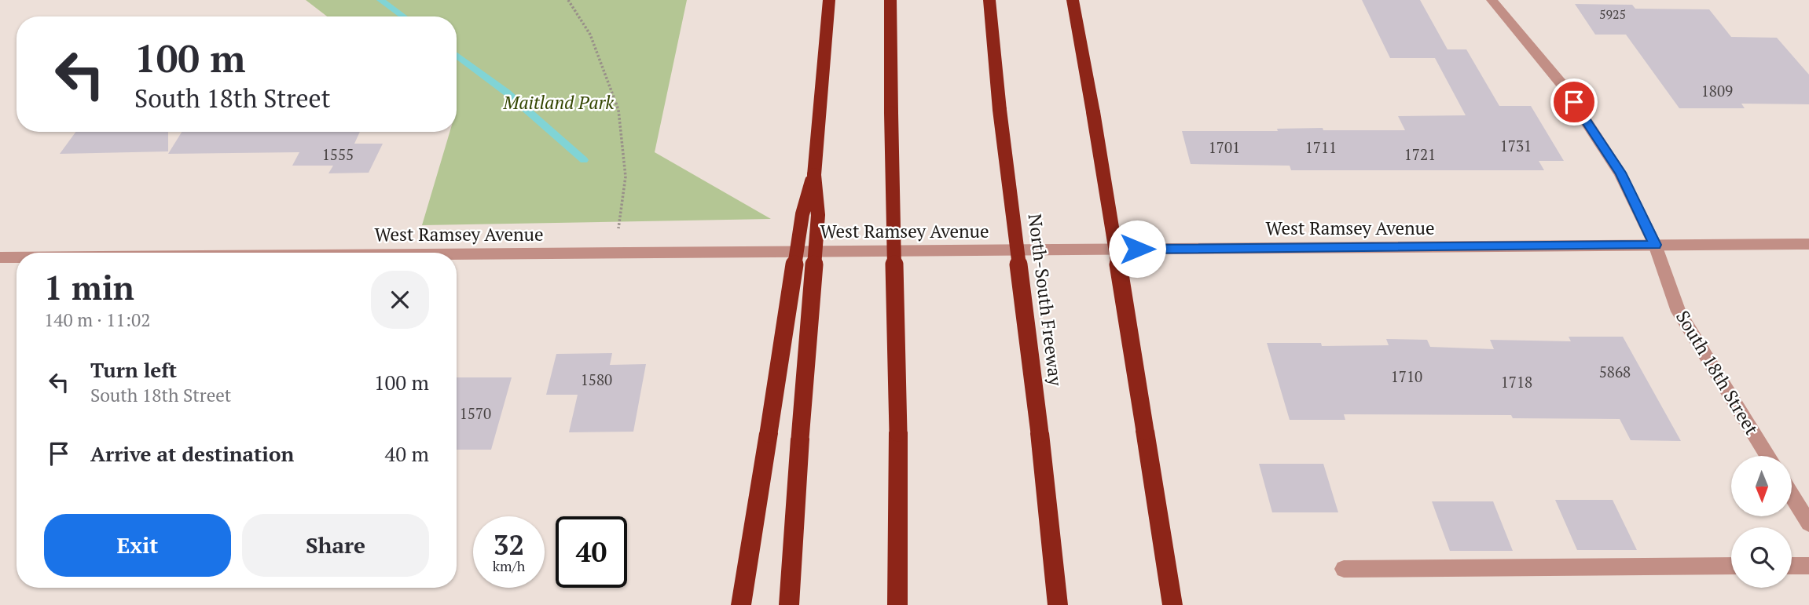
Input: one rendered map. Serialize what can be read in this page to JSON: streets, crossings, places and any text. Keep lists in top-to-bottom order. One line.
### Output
{"streets":{"highway":["North-South Freeway"],"street":["West Ramsey Avenue","South 18th Street"]},"crossings":[["West Ramsey Avenue","South 18th Street"]],"parks":["Maitland Park"],"house_numbers":["5925","1809","1731","1701","1711","1555","1721","5868","1710","1580","1718","1570"],"north":"bottom","page":{"turn":["100 m","South 18th Street"],"heading":["1 min","140 m · 11:02"],"list":[{"name":"Turn left","note":"South 18th Street","value":"100 m"},{"name":"Arrive at destination","value":"40 m"}],"buttons":["Exit","Share"],"speed":"32 km/h","limit":"40"}}
